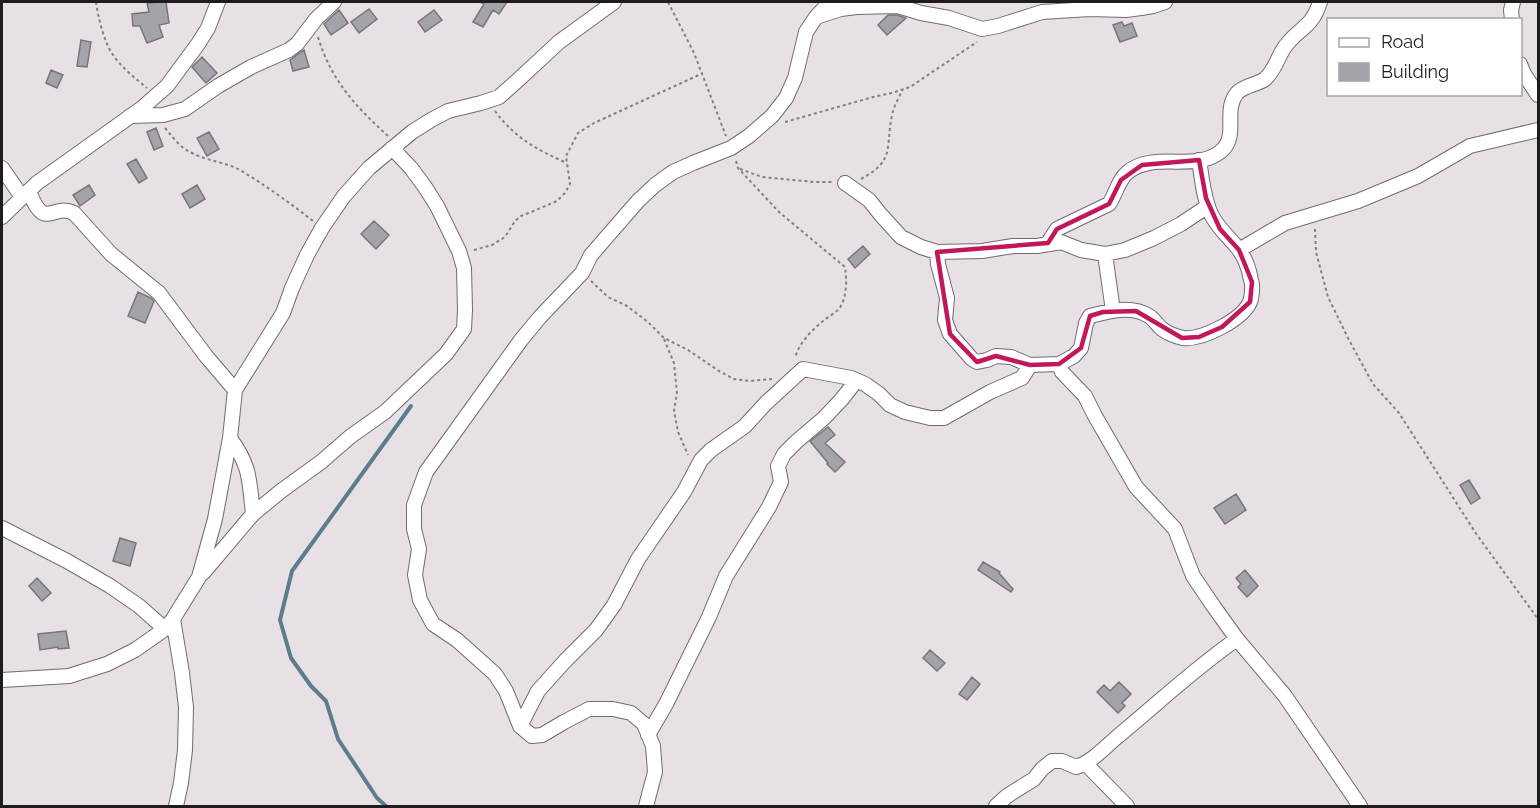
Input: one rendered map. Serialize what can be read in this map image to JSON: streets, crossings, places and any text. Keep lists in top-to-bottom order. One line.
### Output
{"legend":["Road","Building"]}
